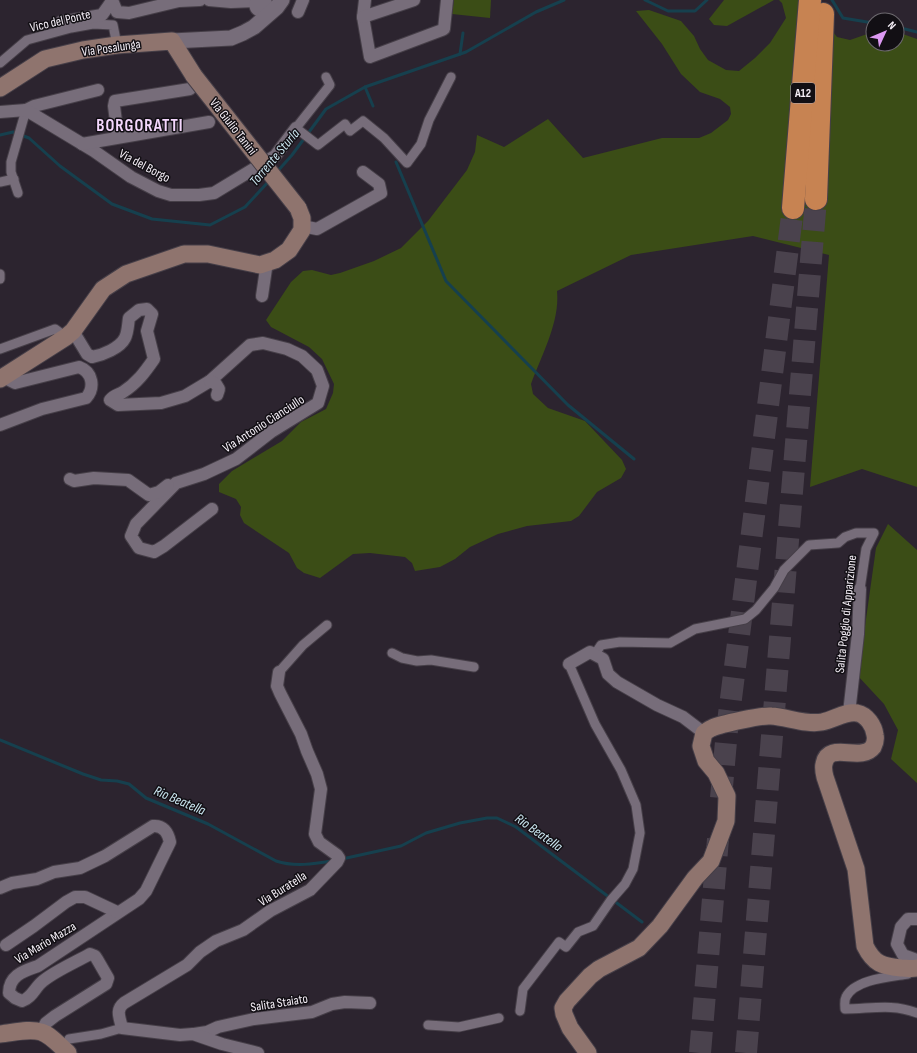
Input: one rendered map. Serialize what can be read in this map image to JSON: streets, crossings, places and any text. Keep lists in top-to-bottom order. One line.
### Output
{"streets":{"highway":["A12"],"main road":["Via Posalunga","Via Giulio Tanini"],"street":["Vico del Ponte","Via del Borgo","Via Antonio Cianciullo","Salita Poggio di Apparizione","Via Buratella","Via Mario Mazza","Salita Staiato"]},"crossings":[["Vico del Ponte","Via Posalunga"],["Via Posalunga","Via Giulio Tanini"],["Via Giulio Tanini","Via del Borgo"]],"districts":["BORGORATTI"],"water":["Torrente Sturla","Rio Beatella"],"north":"top right"}
